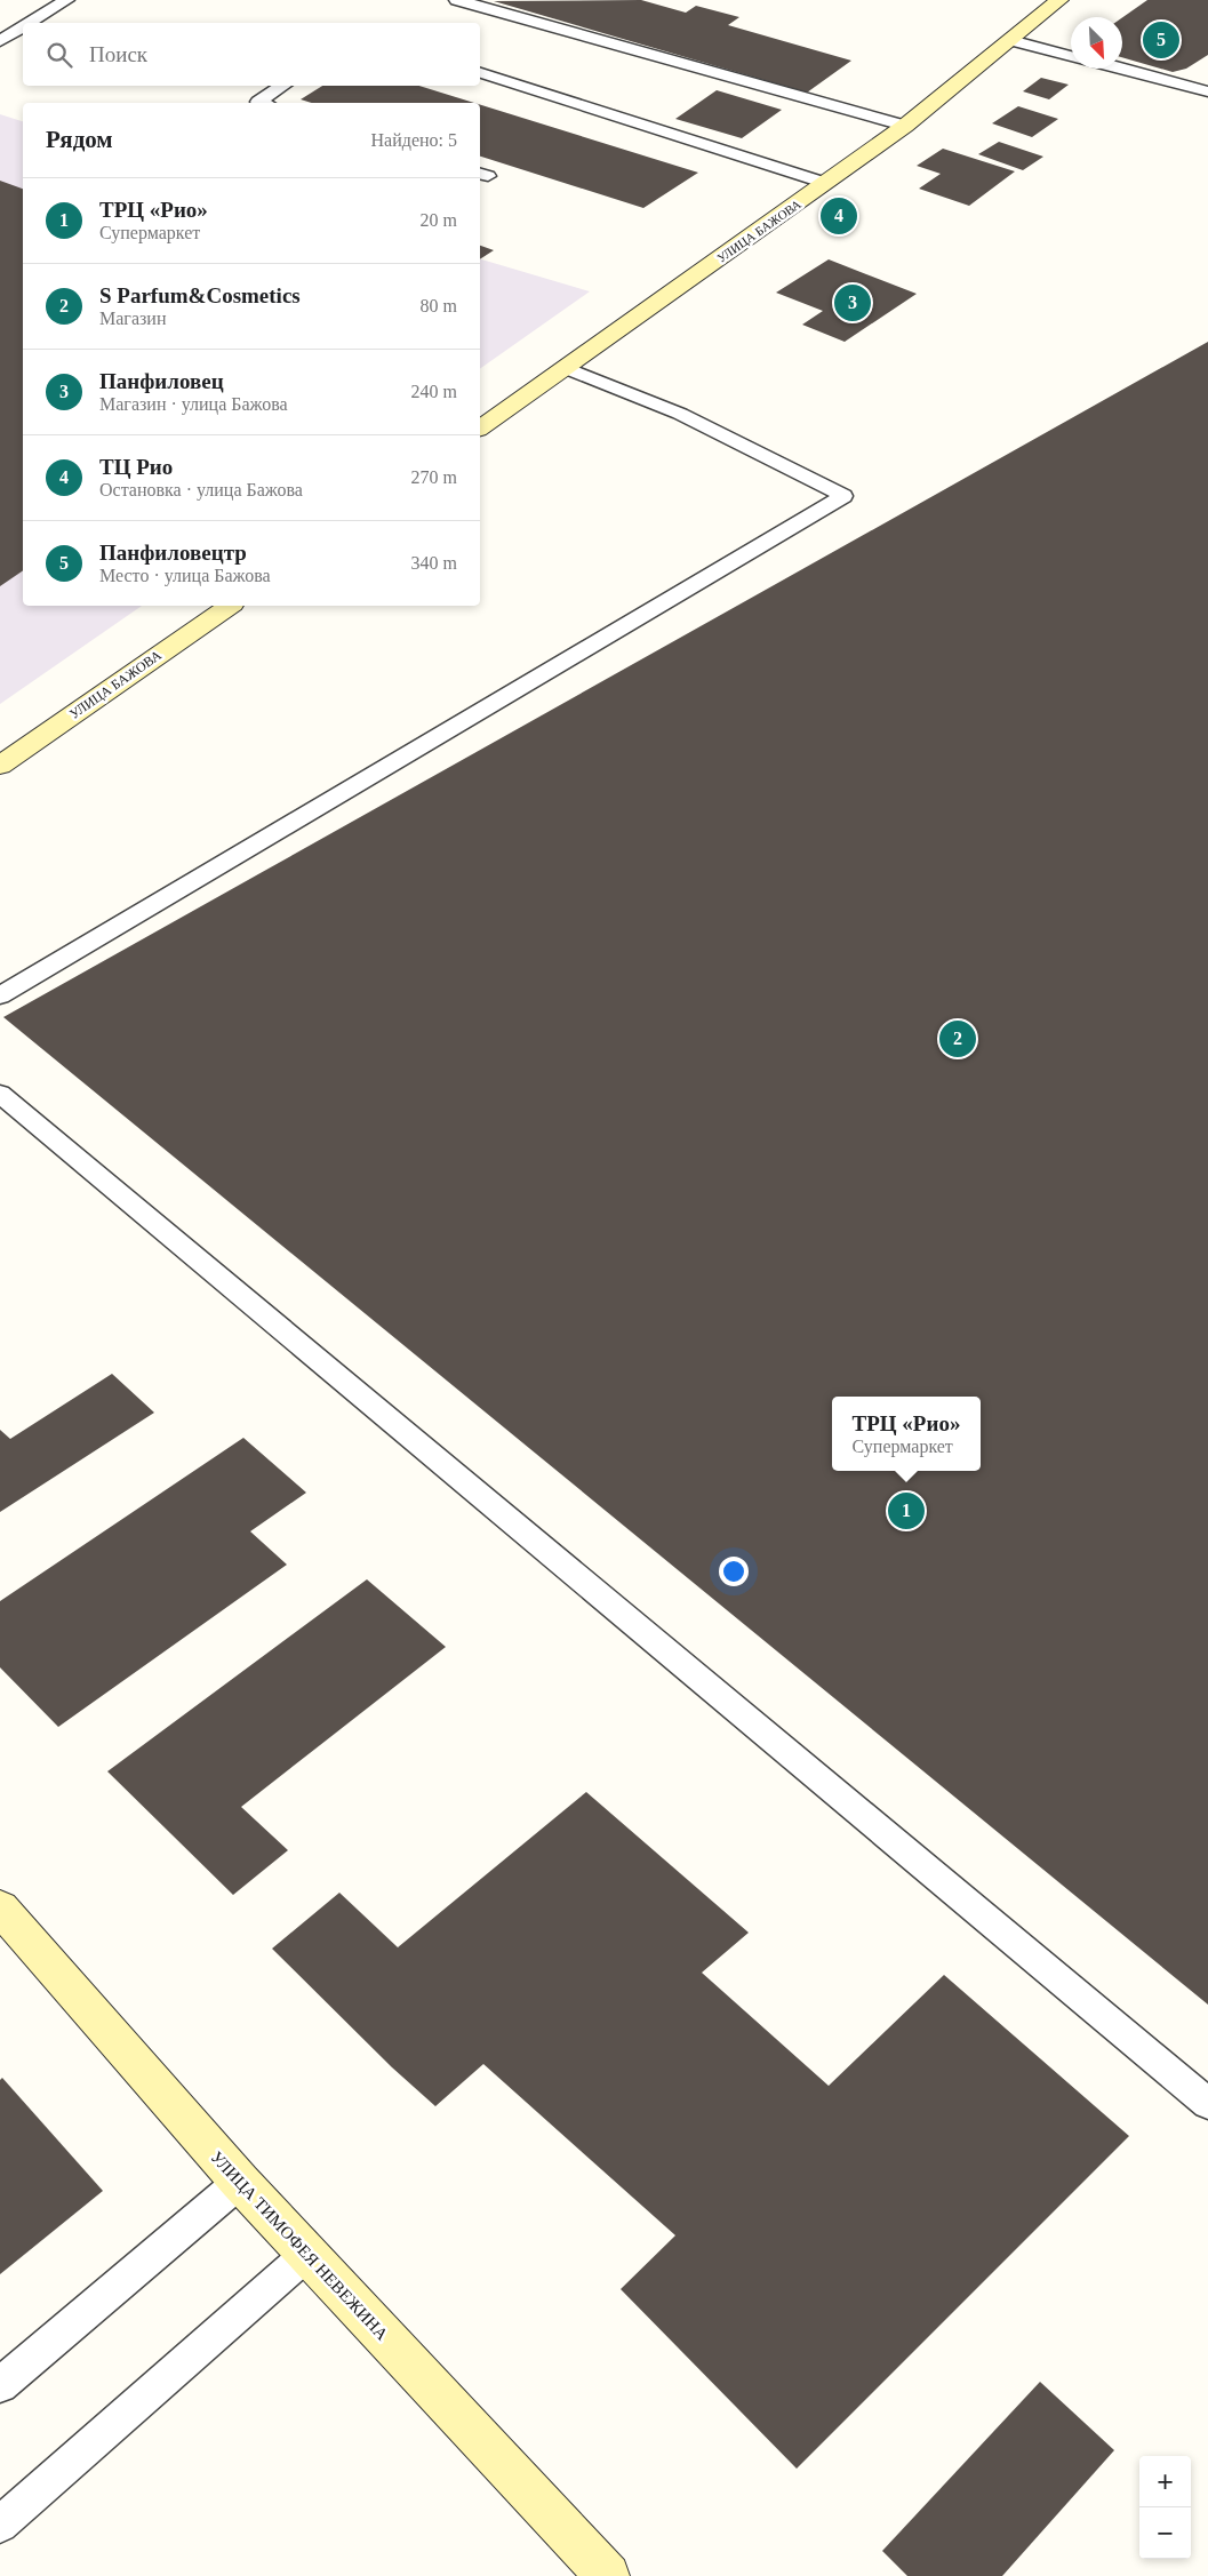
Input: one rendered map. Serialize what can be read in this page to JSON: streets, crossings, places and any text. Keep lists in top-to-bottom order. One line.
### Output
{"streets":{"main road":["УЛИЦА БАЖОВА","УЛИЦА ТИМОФЕЯ НЕВЕЖИНА"]},"north":"bottom right","page":{"pins":["5","4","3","2","1"],"search":"Поиск","heading":["Рядом","Найдено: 5"],"list":[{"mark":"1","name":"ТРЦ «Рио»","note":"Супермаркет","value":"20 m"},{"mark":"2","name":"S Parfum&Cosmetics","note":"Магазин","value":"80 m"},{"mark":"3","name":"Панфиловец","note":"Магазин · улица Бажова","value":"240 m"},{"mark":"4","name":"ТЦ Рио","note":"Остановка · улица Бажова","value":"270 m"},{"mark":"5","name":"Панфиловецтр","note":"Место · улица Бажова","value":"340 m"}],"popup":["ТРЦ «Рио»","Супермаркет"],"map_buttons":["+","−"]}}
